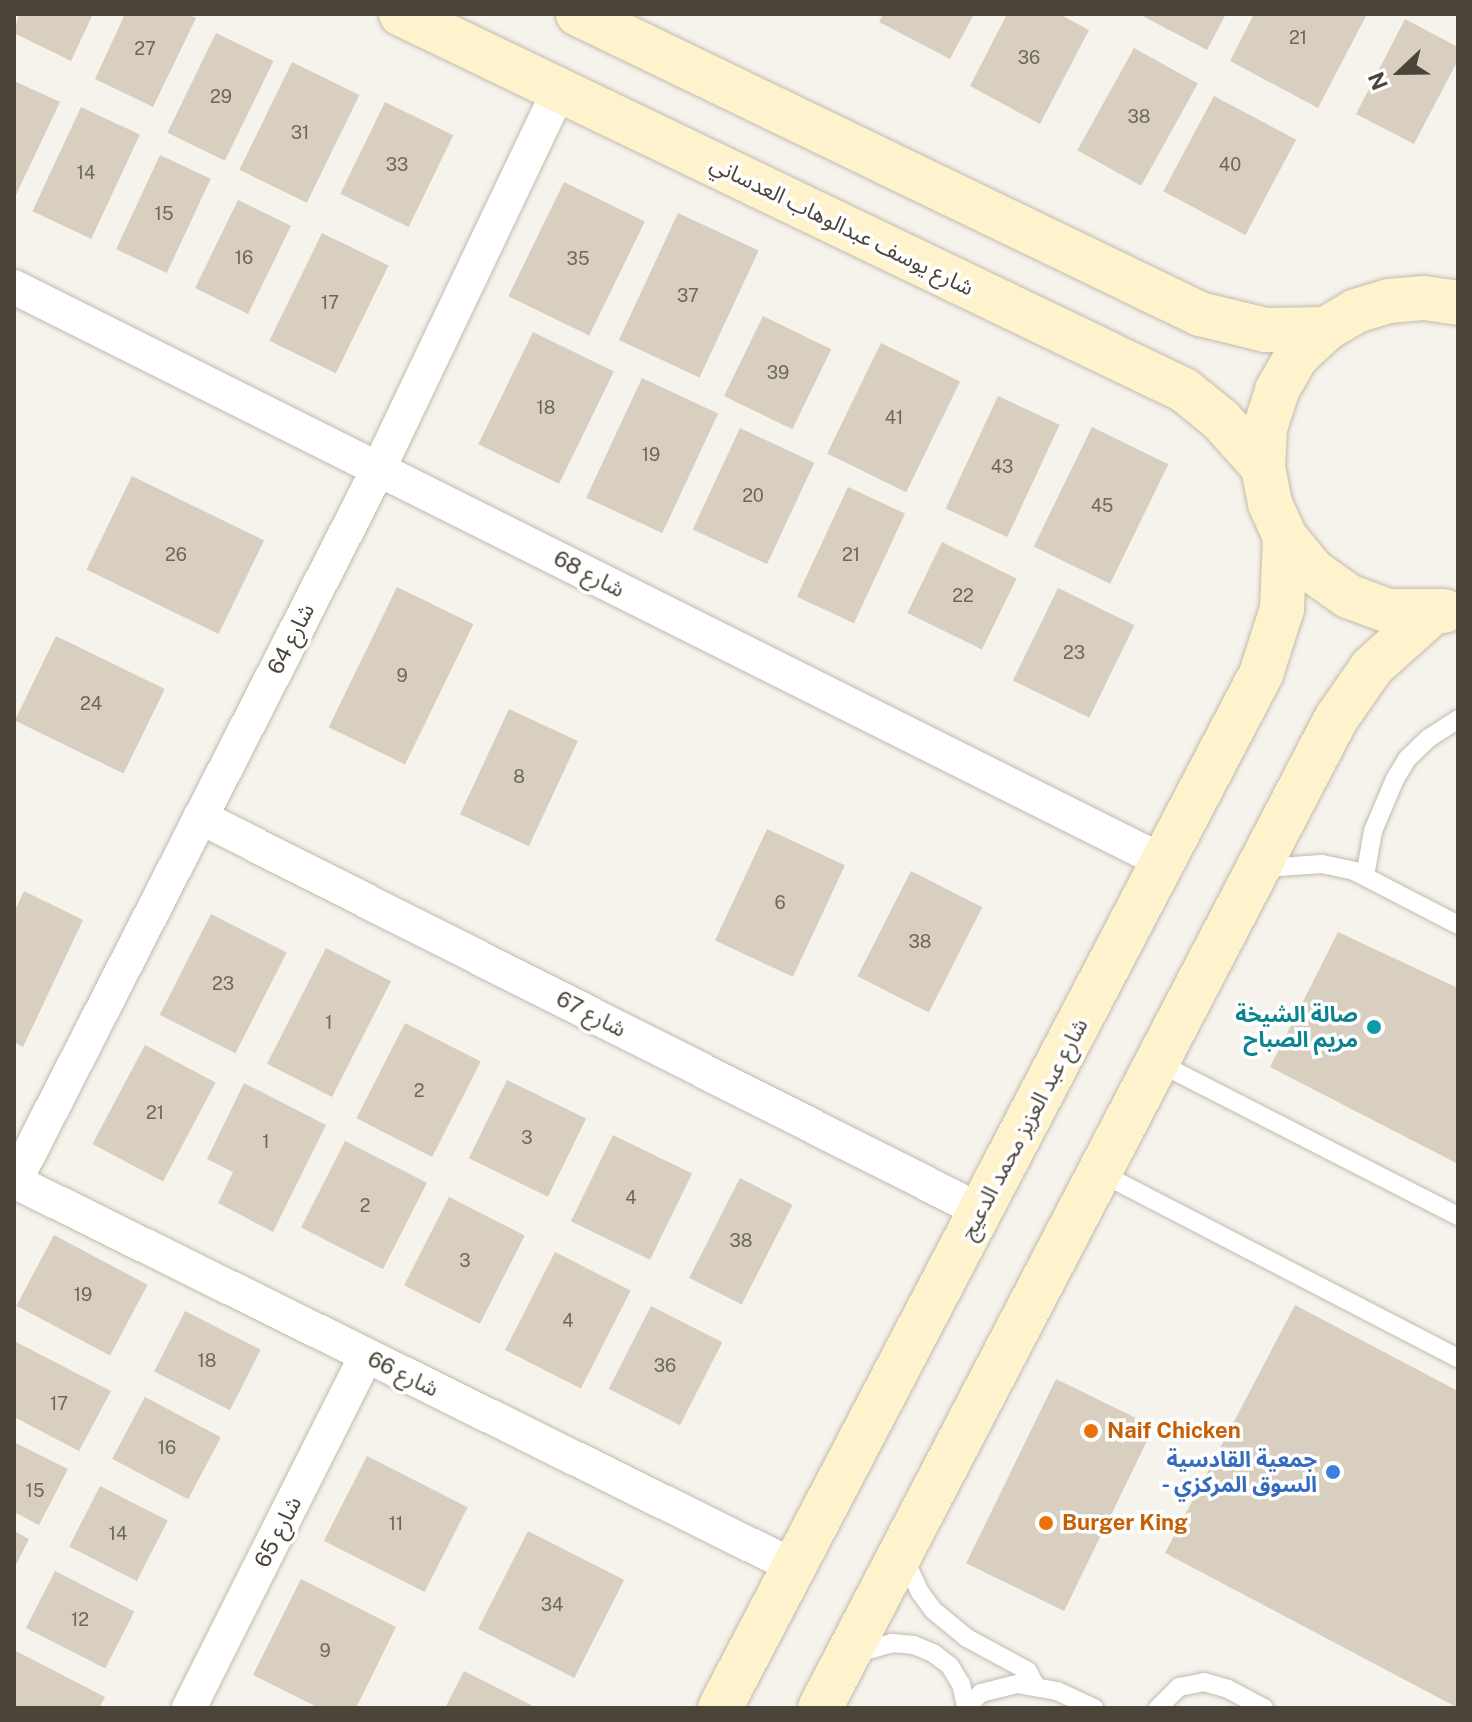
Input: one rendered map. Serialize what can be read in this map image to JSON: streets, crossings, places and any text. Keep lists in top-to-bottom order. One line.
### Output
{"streets":{"street":["شارع يوسف عبدالوهاب العدساني","شارع 68","شارع 64","شارع 67","شارع عبد العزيز محمد الدعيج","شارع 66","شارع 65"]},"crossings":[["شارع يوسف عبدالوهاب العدساني","شارع 64"],["شارع 68","شارع 64"],["شارع 68","شارع عبد العزيز محمد الدعيج"],["شارع 64","شارع 67"],["شارع 64","شارع 66"],["شارع 67","شارع عبد العزيز محمد الدعيج"],["شارع عبد العزيز محمد الدعيج","شارع 66"],["شارع 66","شارع 65"]],"places":["صالة الشيخة مريم الصباح","Naif Chicken","جمعية القادسية - السوق المركزي","Burger King"],"house_numbers":["21","27","36","29","38","31","33","40","14","15","16","35","37","17","39","18","41","19","43","20","45","26","21","22","23","9","24","8","6","38","23","1","2","21","3","1","4","2","38","3","19","4","18","36","17","16","15","11","14","34","12","9"],"north":"left"}
